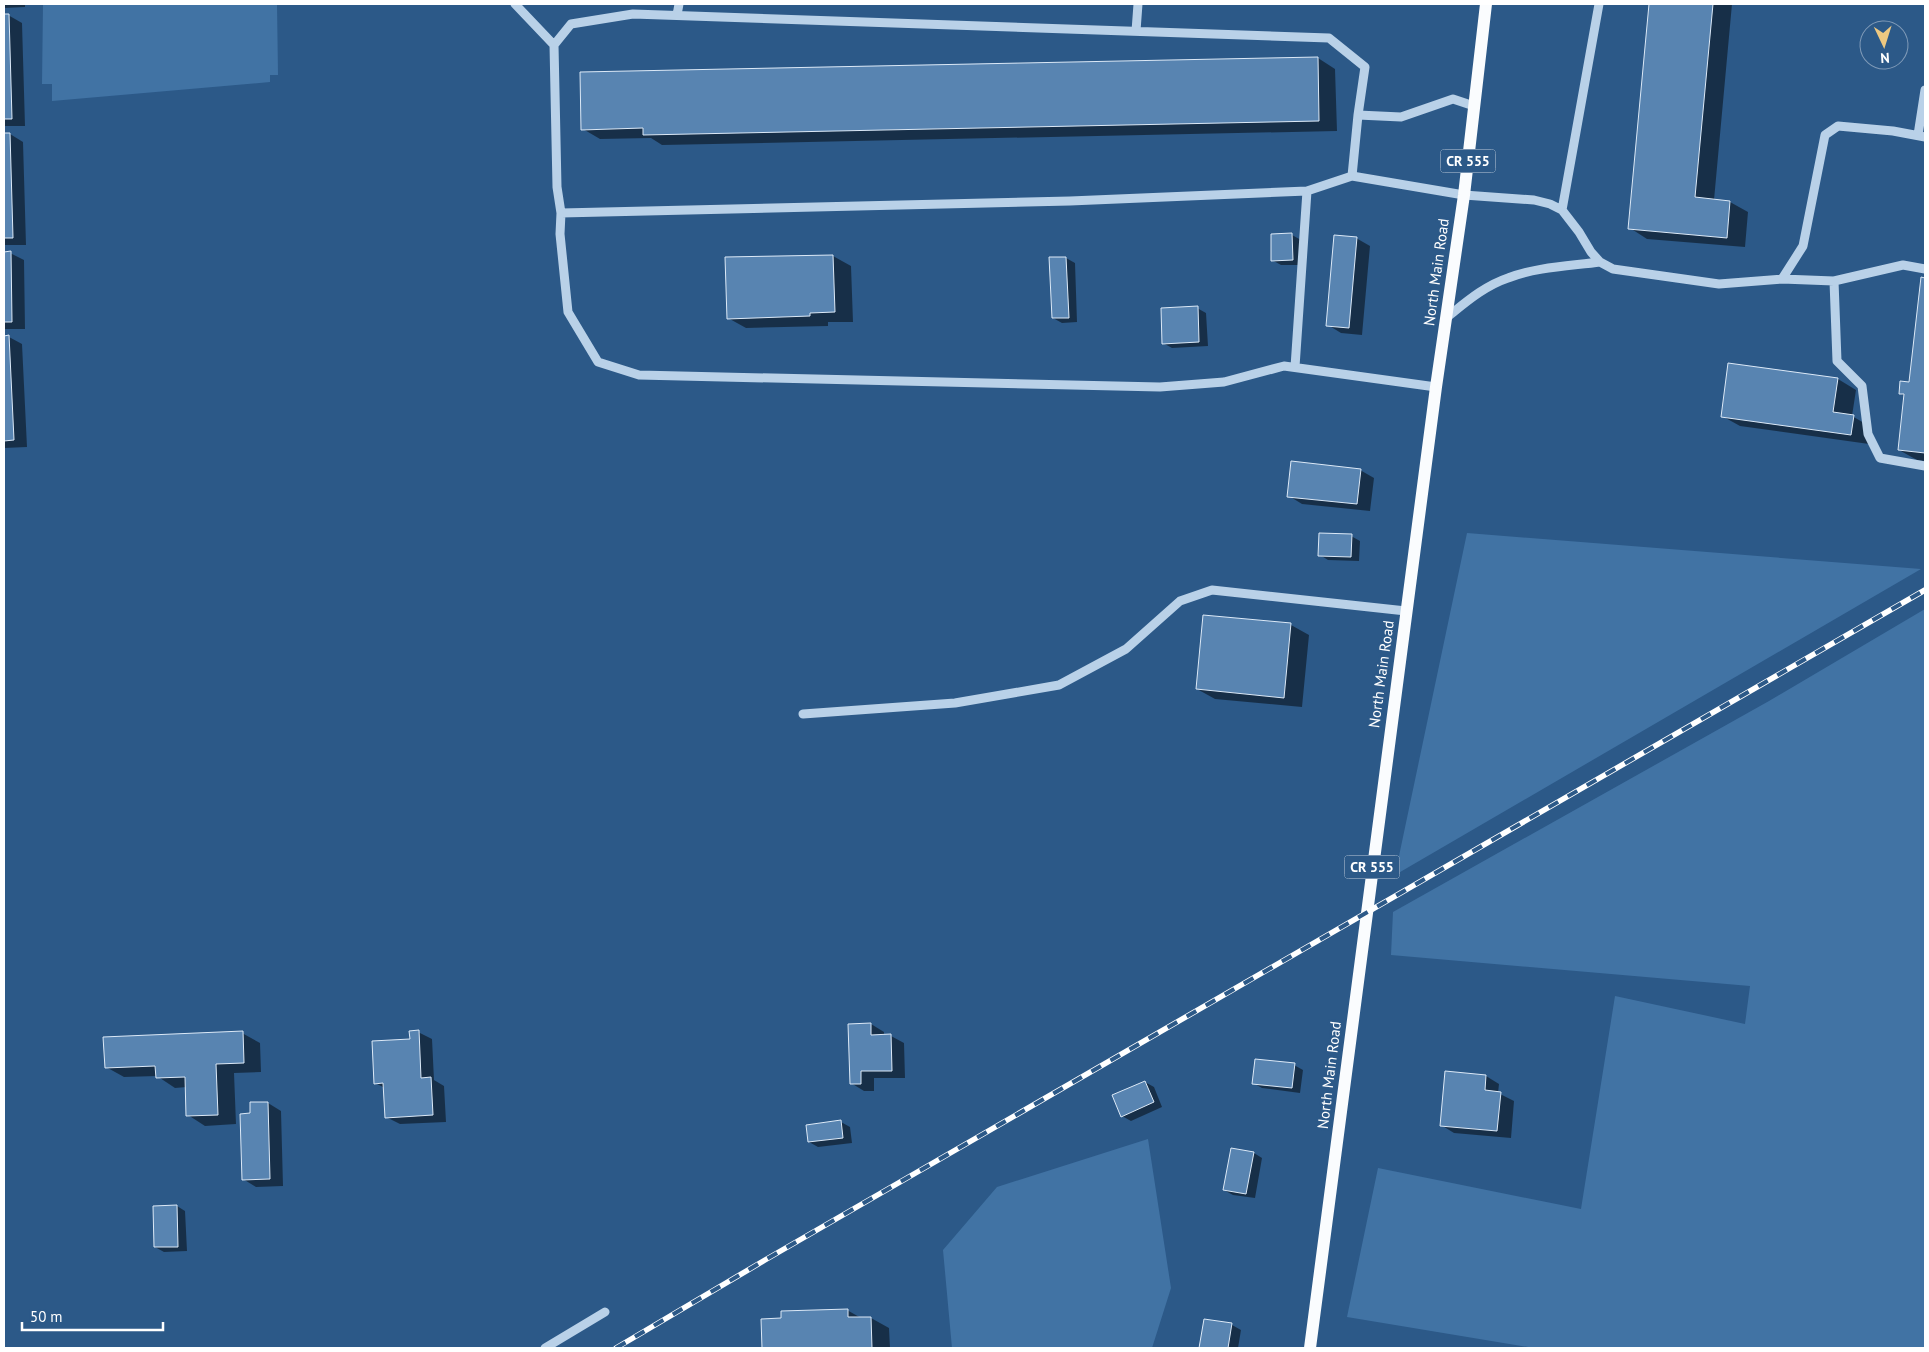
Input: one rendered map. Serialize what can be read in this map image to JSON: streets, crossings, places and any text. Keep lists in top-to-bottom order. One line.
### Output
{"streets":{"main road":["CR 555","North Main Road"]},"scale_bar":"50 m","north":"bottom"}
